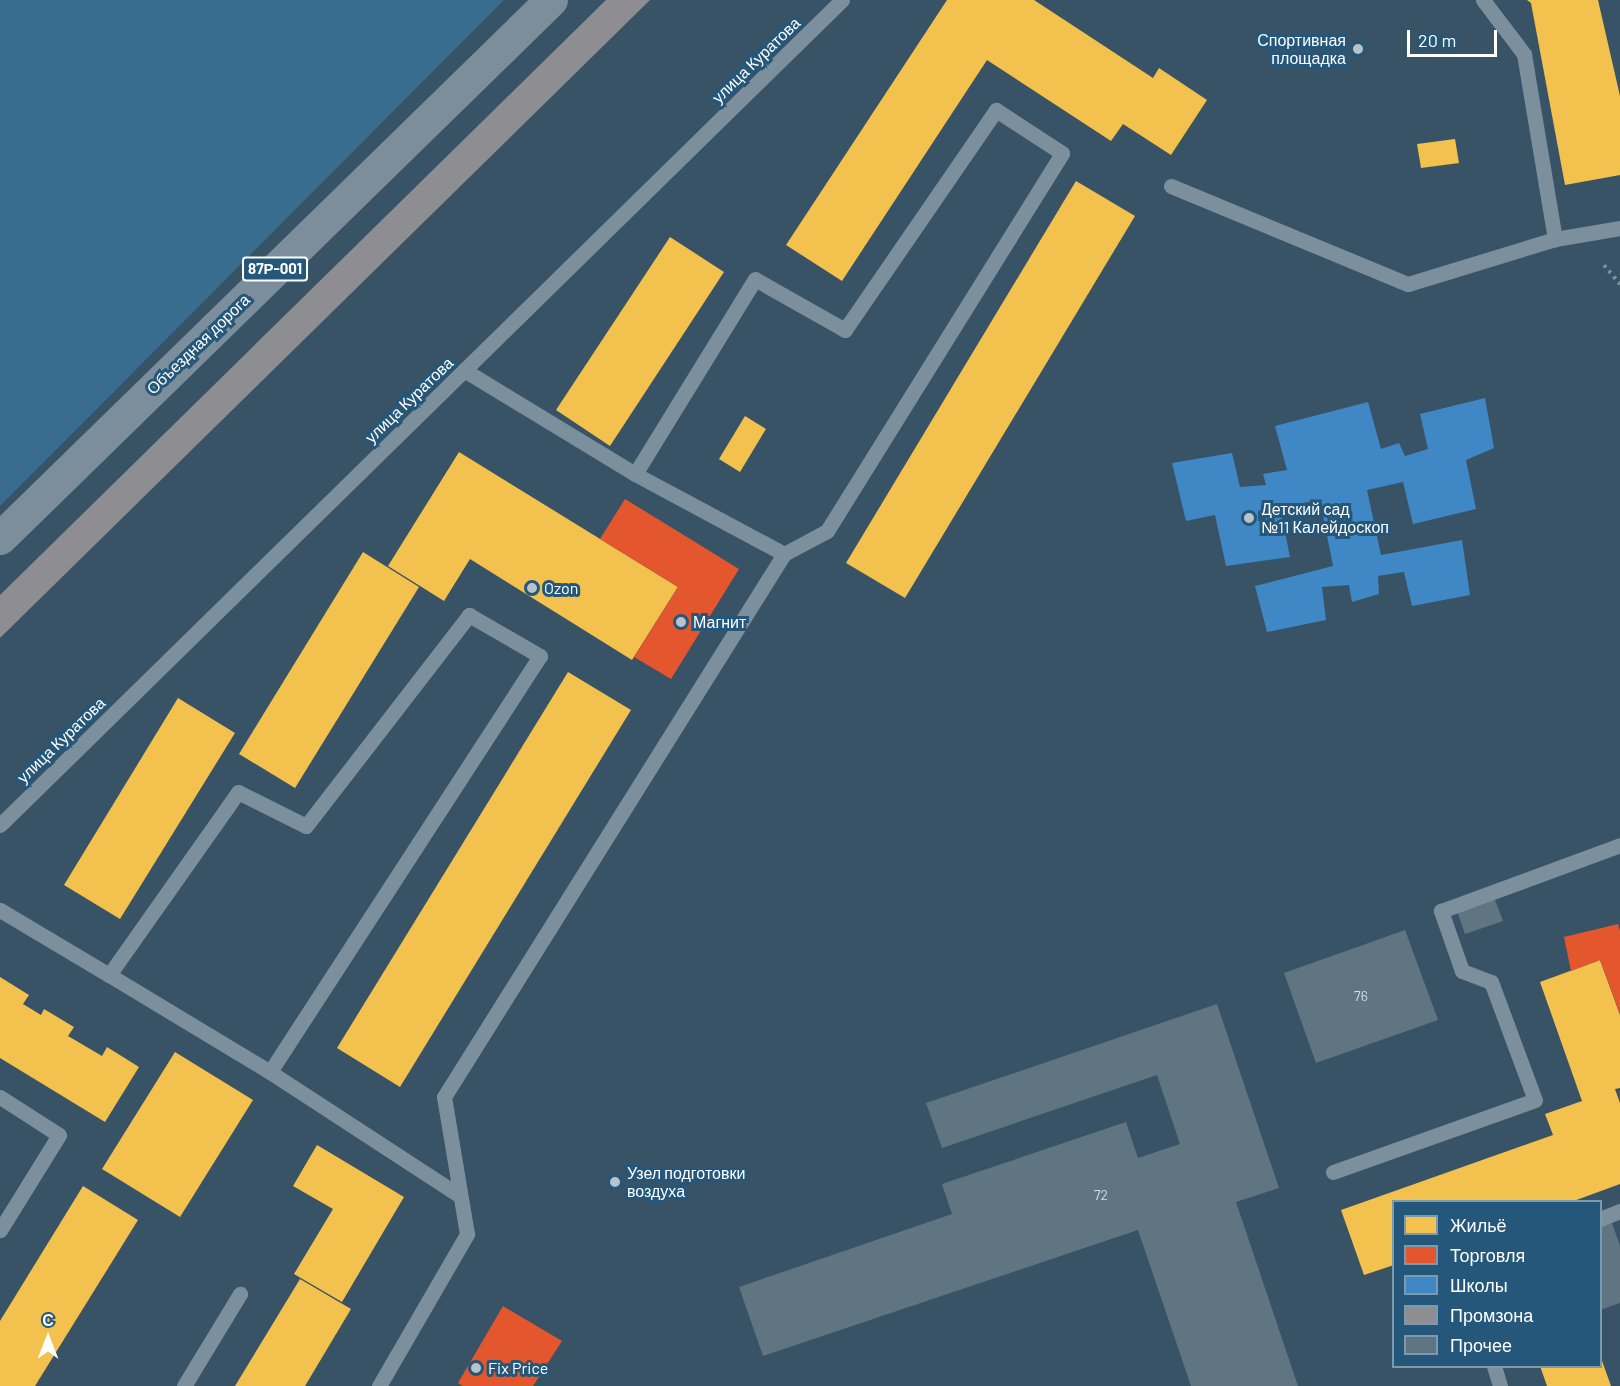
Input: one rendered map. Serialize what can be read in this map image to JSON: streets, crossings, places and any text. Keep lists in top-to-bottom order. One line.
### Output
{"streets":{"main road":["87Р-001","Объездная дорога"],"lane":["улица Куратова"]},"places":["Спортивная площадка","Детский сад №11 Калейдоскоп","Ozon","Магнит","Узел подготовки воздуха","Fix Price"],"house_numbers":["76","72"],"legend":["Жильё","Торговля","Школы","Промзона","Прочее"],"scale_bar":"20 m","north":"top"}
